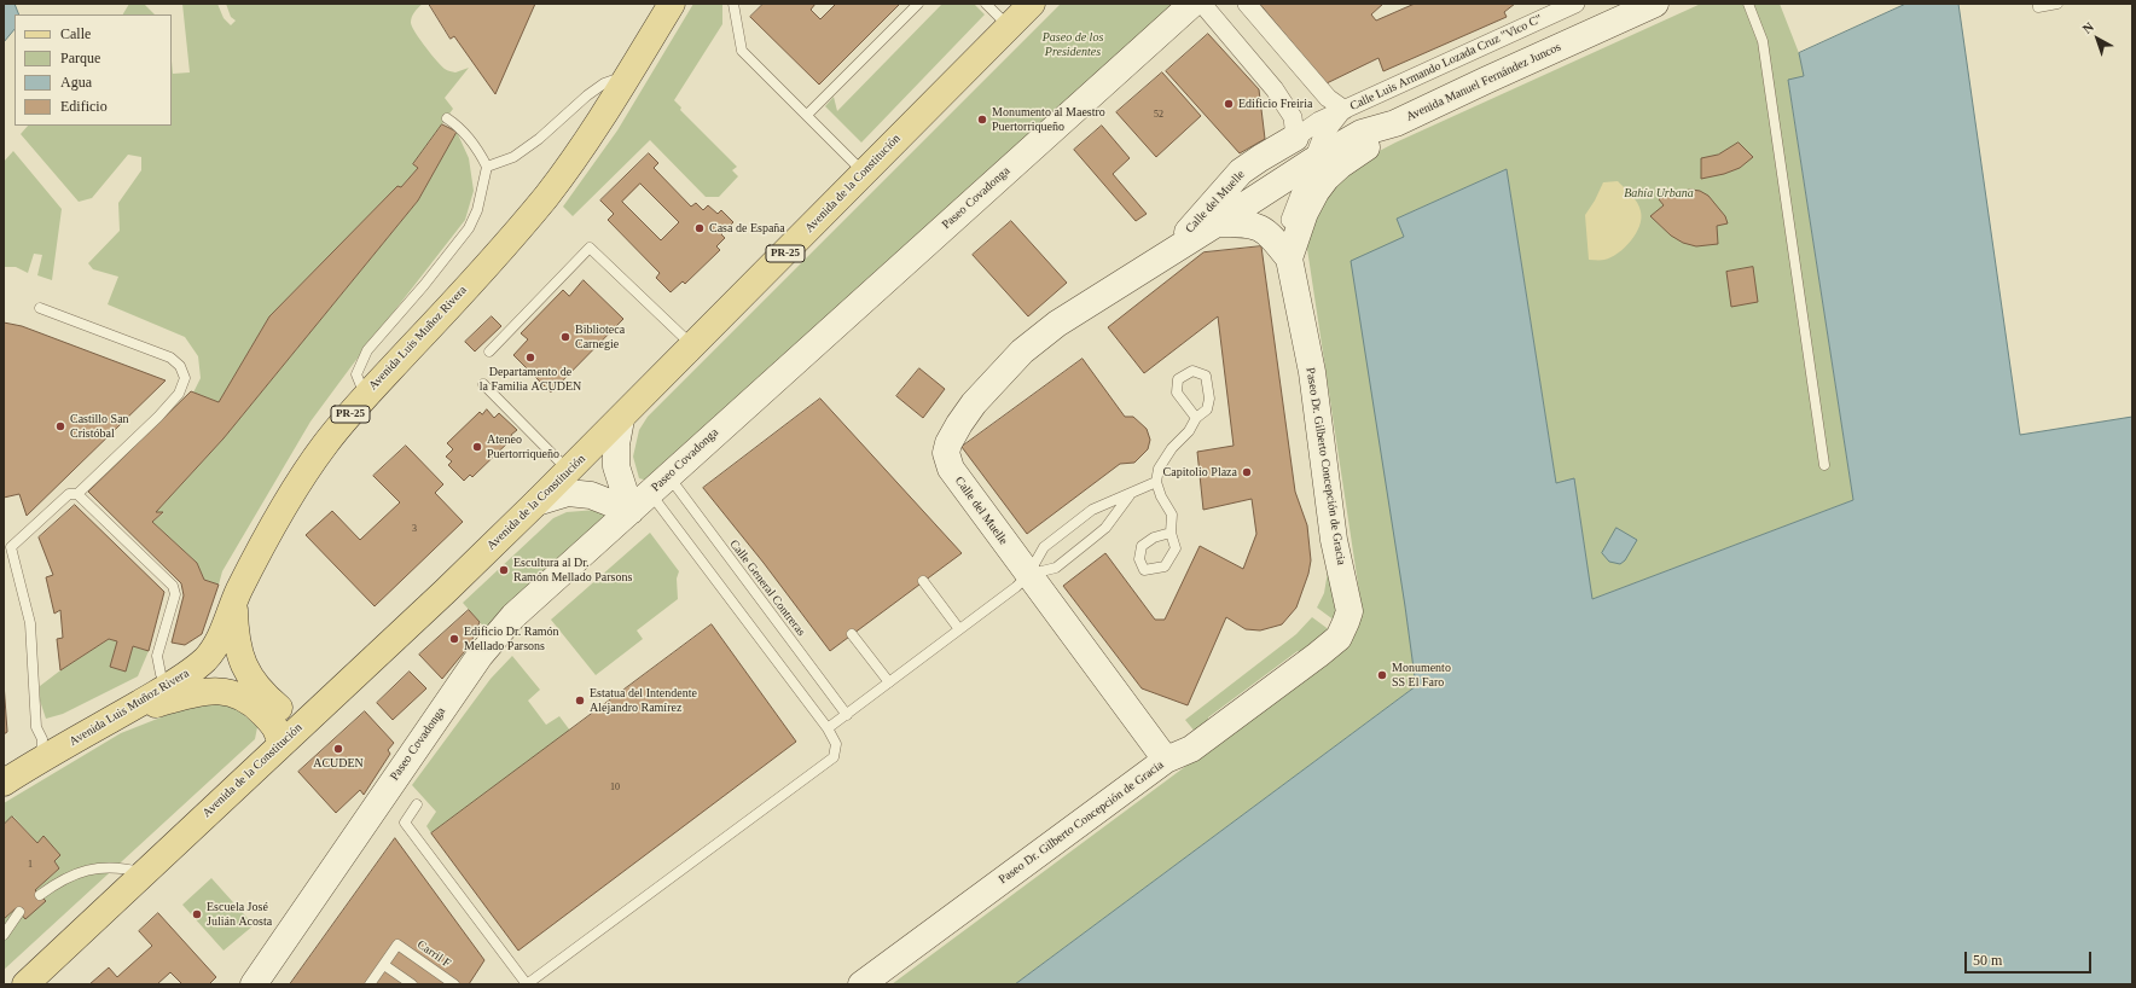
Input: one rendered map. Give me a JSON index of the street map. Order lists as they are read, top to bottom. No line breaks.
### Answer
{"streets":{"main road":["Avenida Manuel Fernández Juncos","Avenida de la Constitución","Paseo Covadonga","Calle del Muelle","PR-25","Avenida Luis Muñoz Rivera","Paseo Dr. Gilberto Concepción de Gracia"],"street":["Calle Luis Armando Lozada Cruz \"Vico C\""],"lane":["Calle General Contreras","Carril F"]},"crossings":[["Calle Luis Armando Lozada Cruz \"Vico C\"","Calle del Muelle"],["Avenida Manuel Fernández Juncos","Calle del Muelle"],["Avenida Manuel Fernández Juncos","Paseo Dr. Gilberto Concepción de Gracia"],["Paseo Covadonga","Calle General Contreras"],["Calle del Muelle","Paseo Dr. Gilberto Concepción de Gracia"]],"parks":["Paseo de los Presidentes","Bahía Urbana"],"places":["Edificio Freiria","Monumento al Maestro Puertorriqueño","Casa de España","Biblioteca Carnegie","Departamento de la Familia ACUDEN","Castillo San Cristóbal","Ateneo Puertorriqueño","Capitolio Plaza","Escultura al Dr. Ramón Mellado Parsons","Edificio Dr. Ramón Mellado Parsons","Monumento SS El Faro","Estatua del Intendente Alejandro Ramírez","ACUDEN","Escuela José Julián Acosta"],"house_numbers":["52","3","10","1"],"legend":["Calle","Parque","Agua","Edificio"],"scale_bar":"50 m","north":"top left"}
